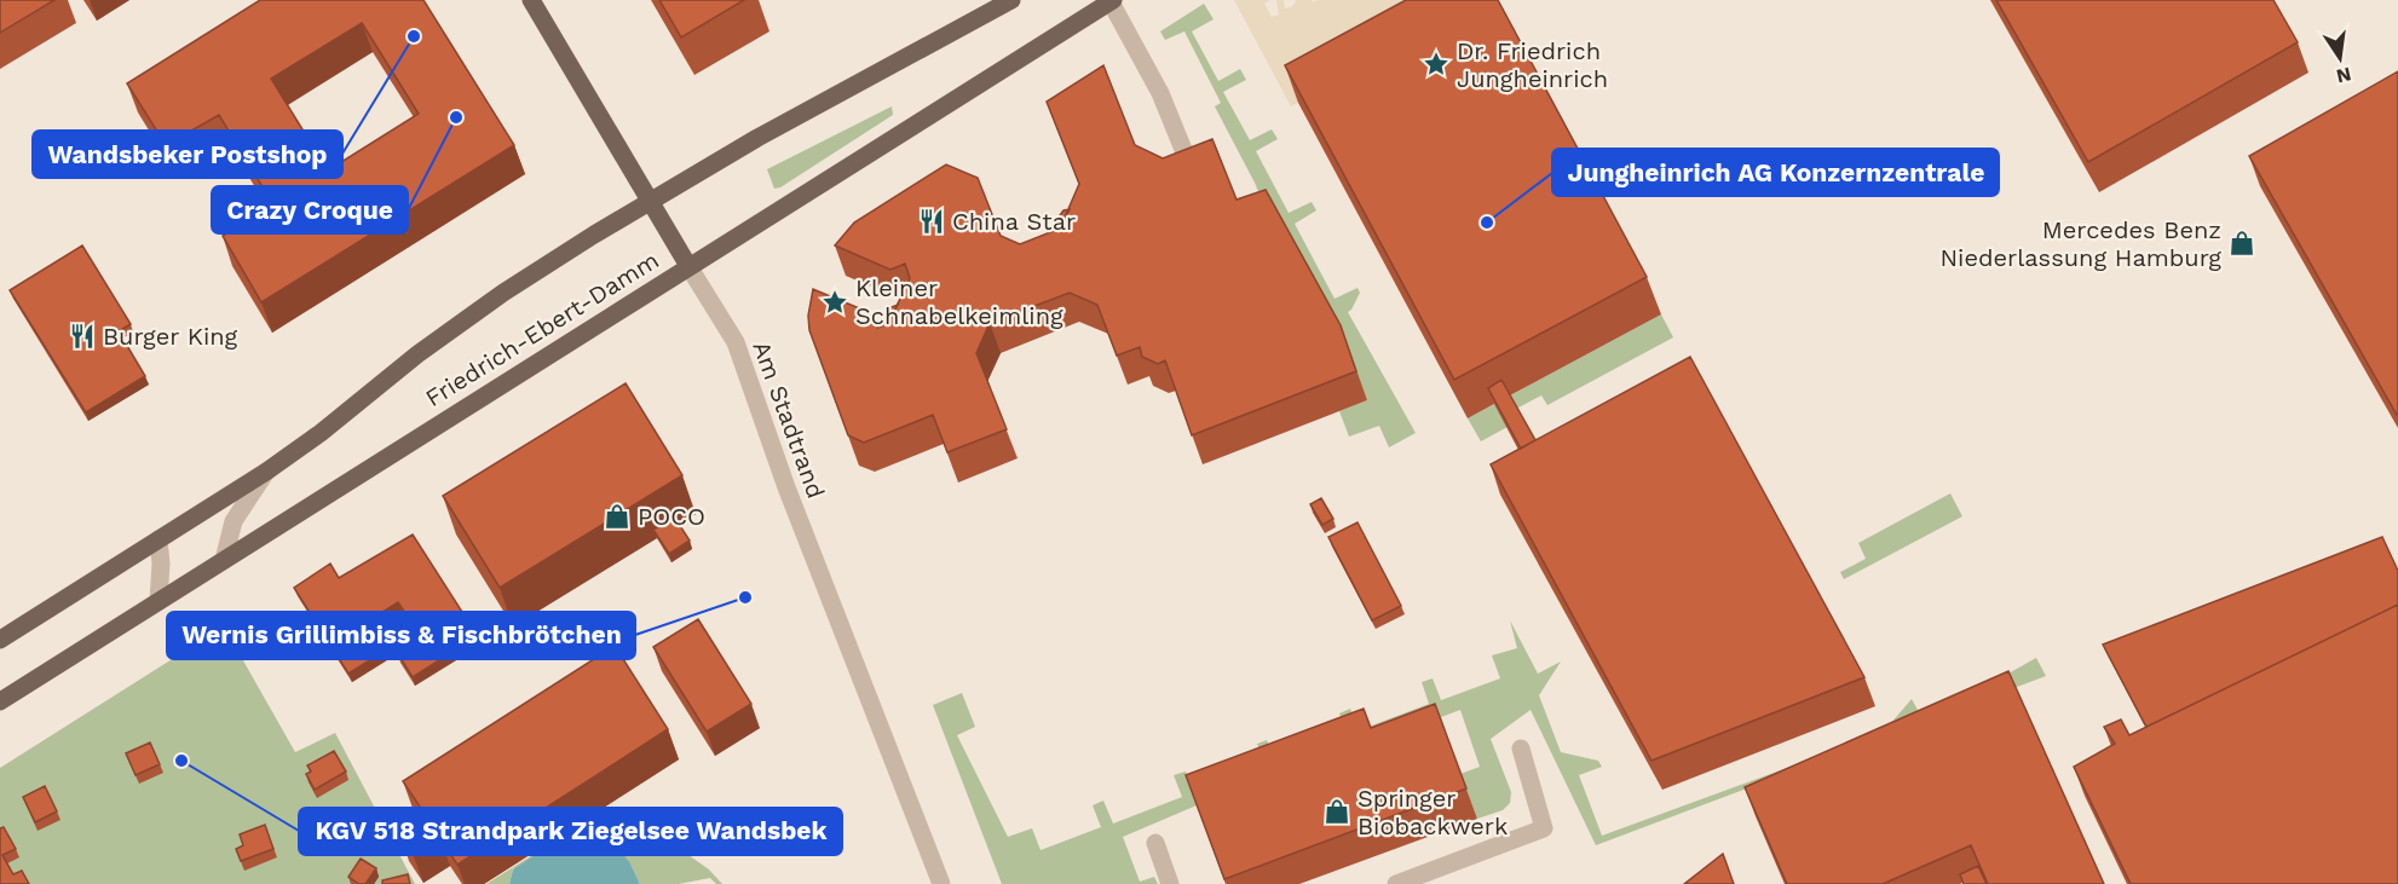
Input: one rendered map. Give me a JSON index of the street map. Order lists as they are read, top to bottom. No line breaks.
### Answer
{"streets":{"main road":["Friedrich-Ebert-Damm","Am Stadtrand"]},"crossings":[["Friedrich-Ebert-Damm","Am Stadtrand"]],"places":{"other":["Wandsbeker Postshop","Crazy Croque","Jungheinrich AG Konzernzentrale","Wernis Grillimbiss & Fischbrötchen","KGV 518 Strandpark Ziegelsee Wandsbek"],"place":["Dr. Friedrich Jungheinrich","Kleiner Schnabelkeimling"],"restaurant":["China Star","Burger King"],"shop":["Mercedes Benz Niederlassung Hamburg","POCO","Springer Biobackwerk"]},"north":"bottom"}
